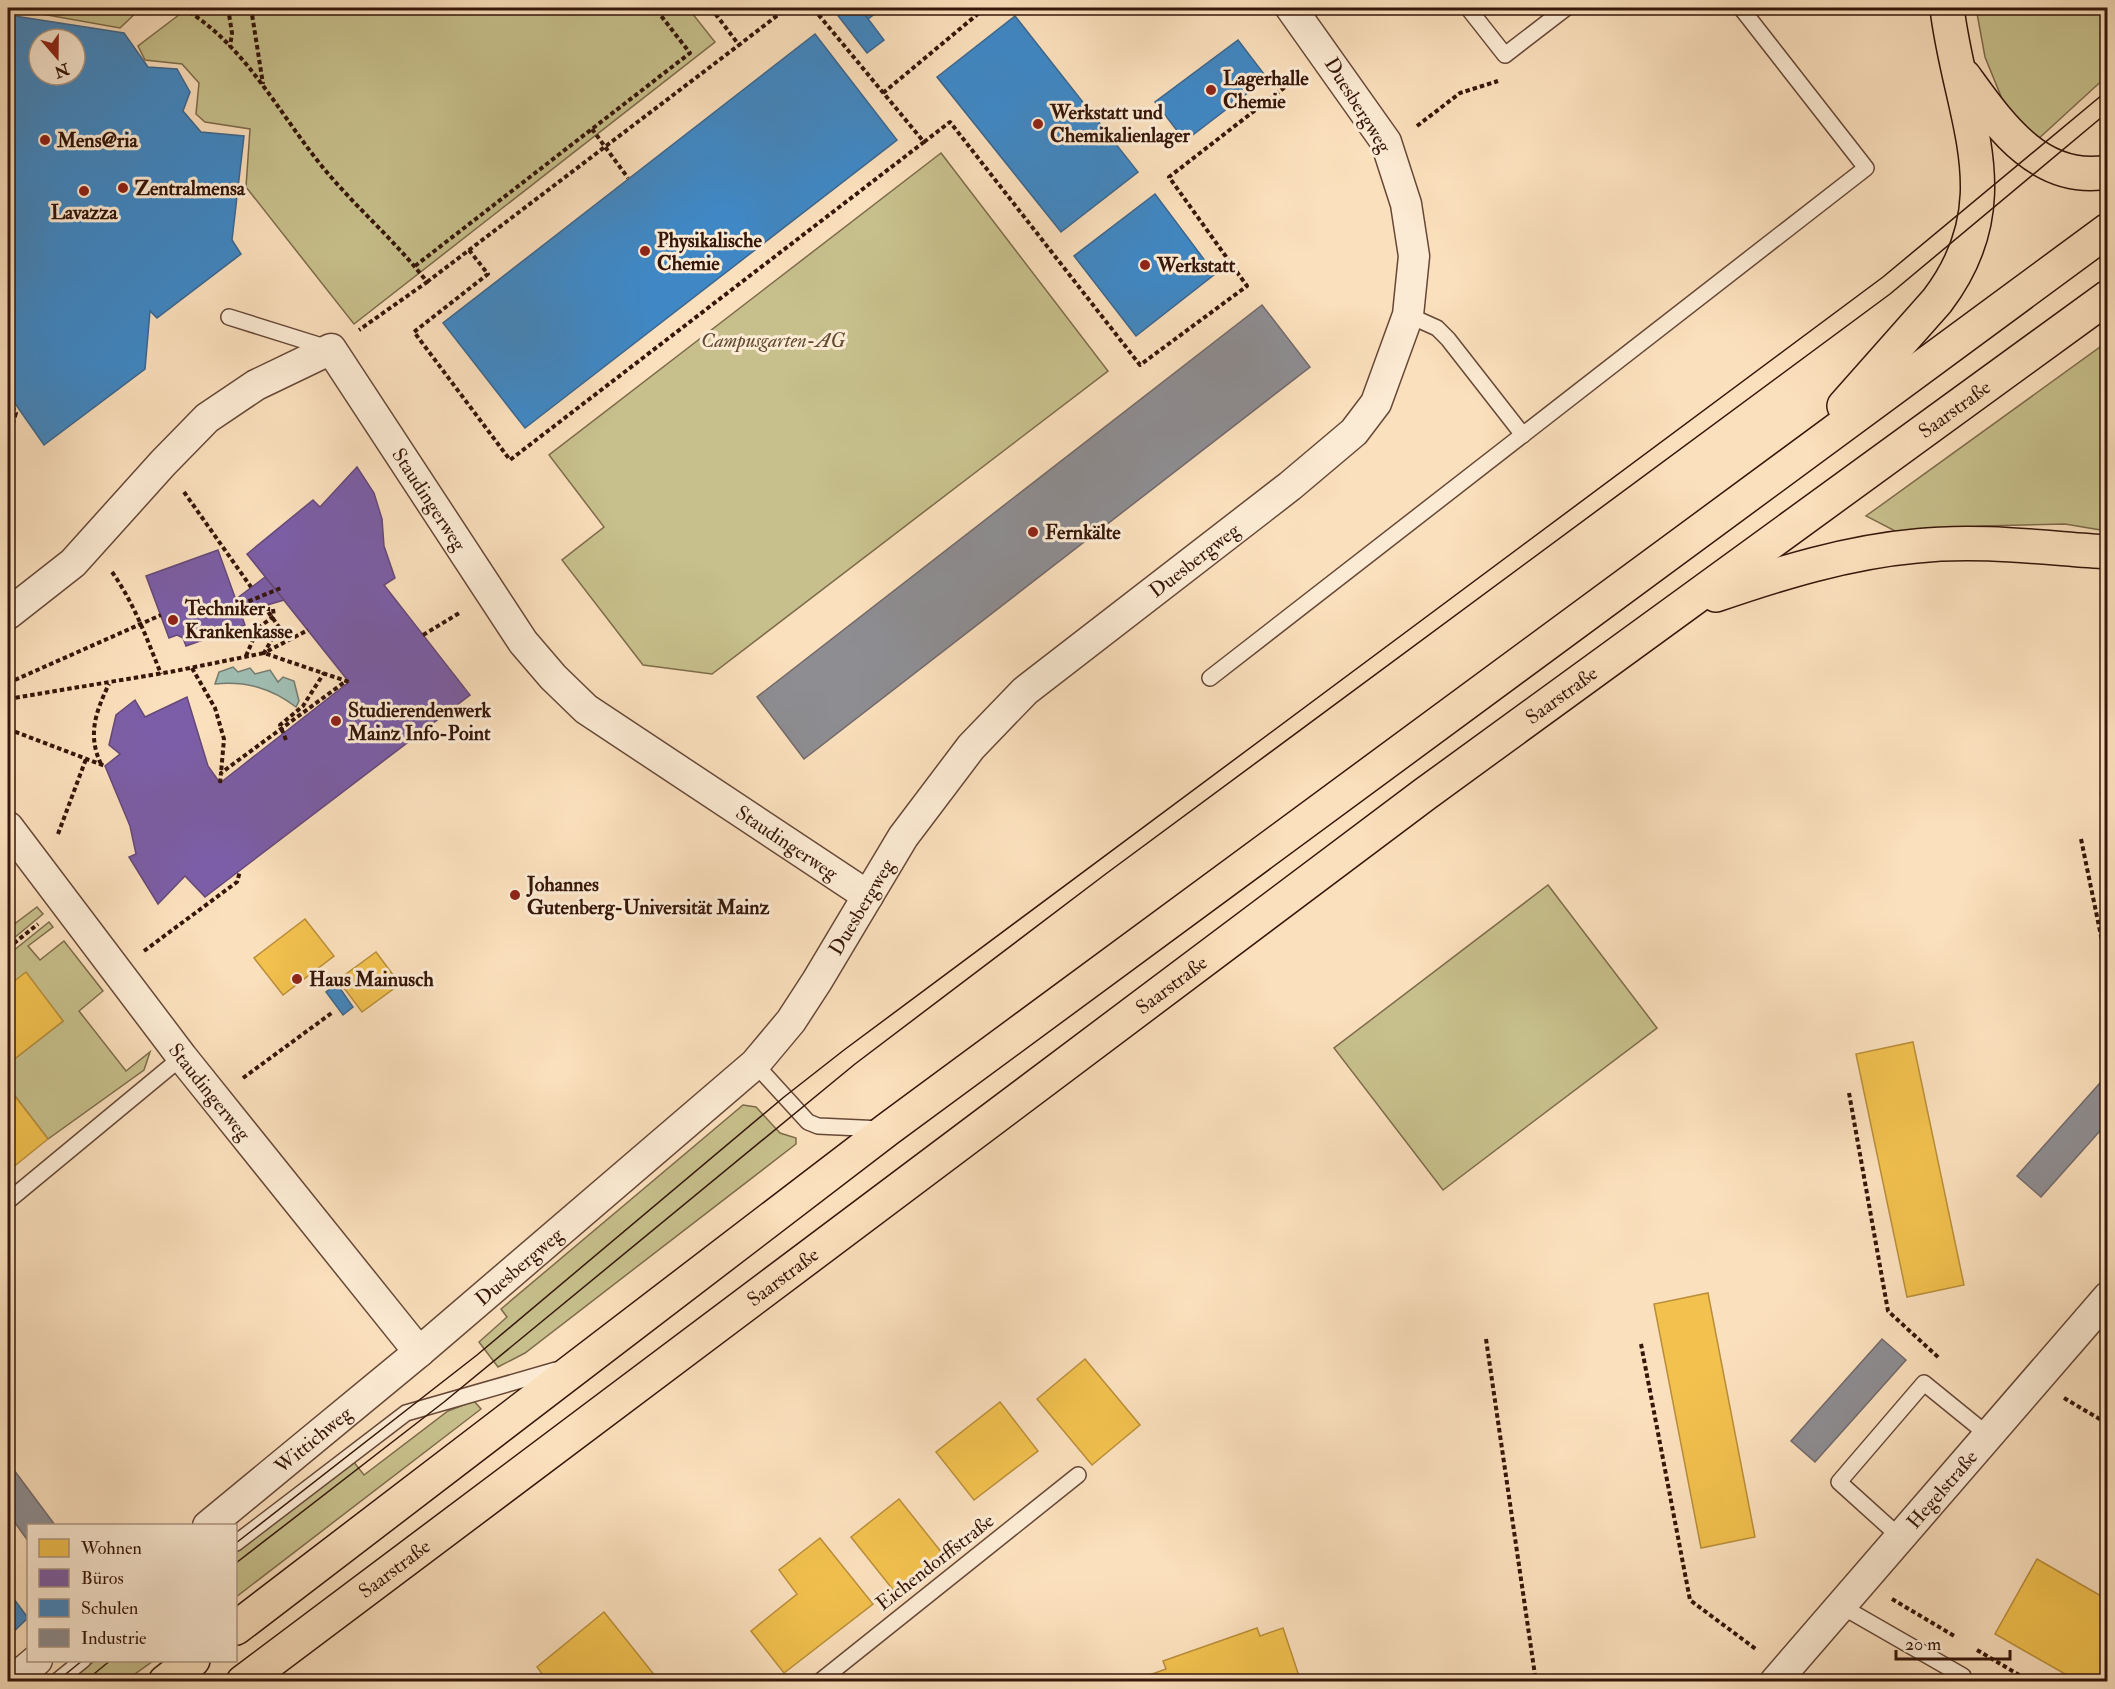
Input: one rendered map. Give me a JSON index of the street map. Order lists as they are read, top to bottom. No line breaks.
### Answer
{"streets":{"highway":["Saarstraße"],"street":["Duesbergweg","Staudingerweg","Wittichweg","Hegelstraße"],"lane":["Eichendorffstraße"]},"crossings":[["Duesbergweg","Staudingerweg"],["Duesbergweg","Wittichweg"],["Staudingerweg","Wittichweg"]],"parks":["Campusgarten-AG"],"places":["Lagerhalle Chemie","Werkstatt und Chemikalienlager","Mens@ria","Zentralmensa","Lavazza","Physikalische Chemie","Werkstatt","Fernkälte","Techniker Krankenkasse","Studierendenwerk Mainz Info-Point","Johannes Gutenberg-Universität Mainz","Haus Mainusch"],"legend":["Wohnen","Büros","Schulen","Industrie"],"scale_bar":"20 m","north":"bottom"}
